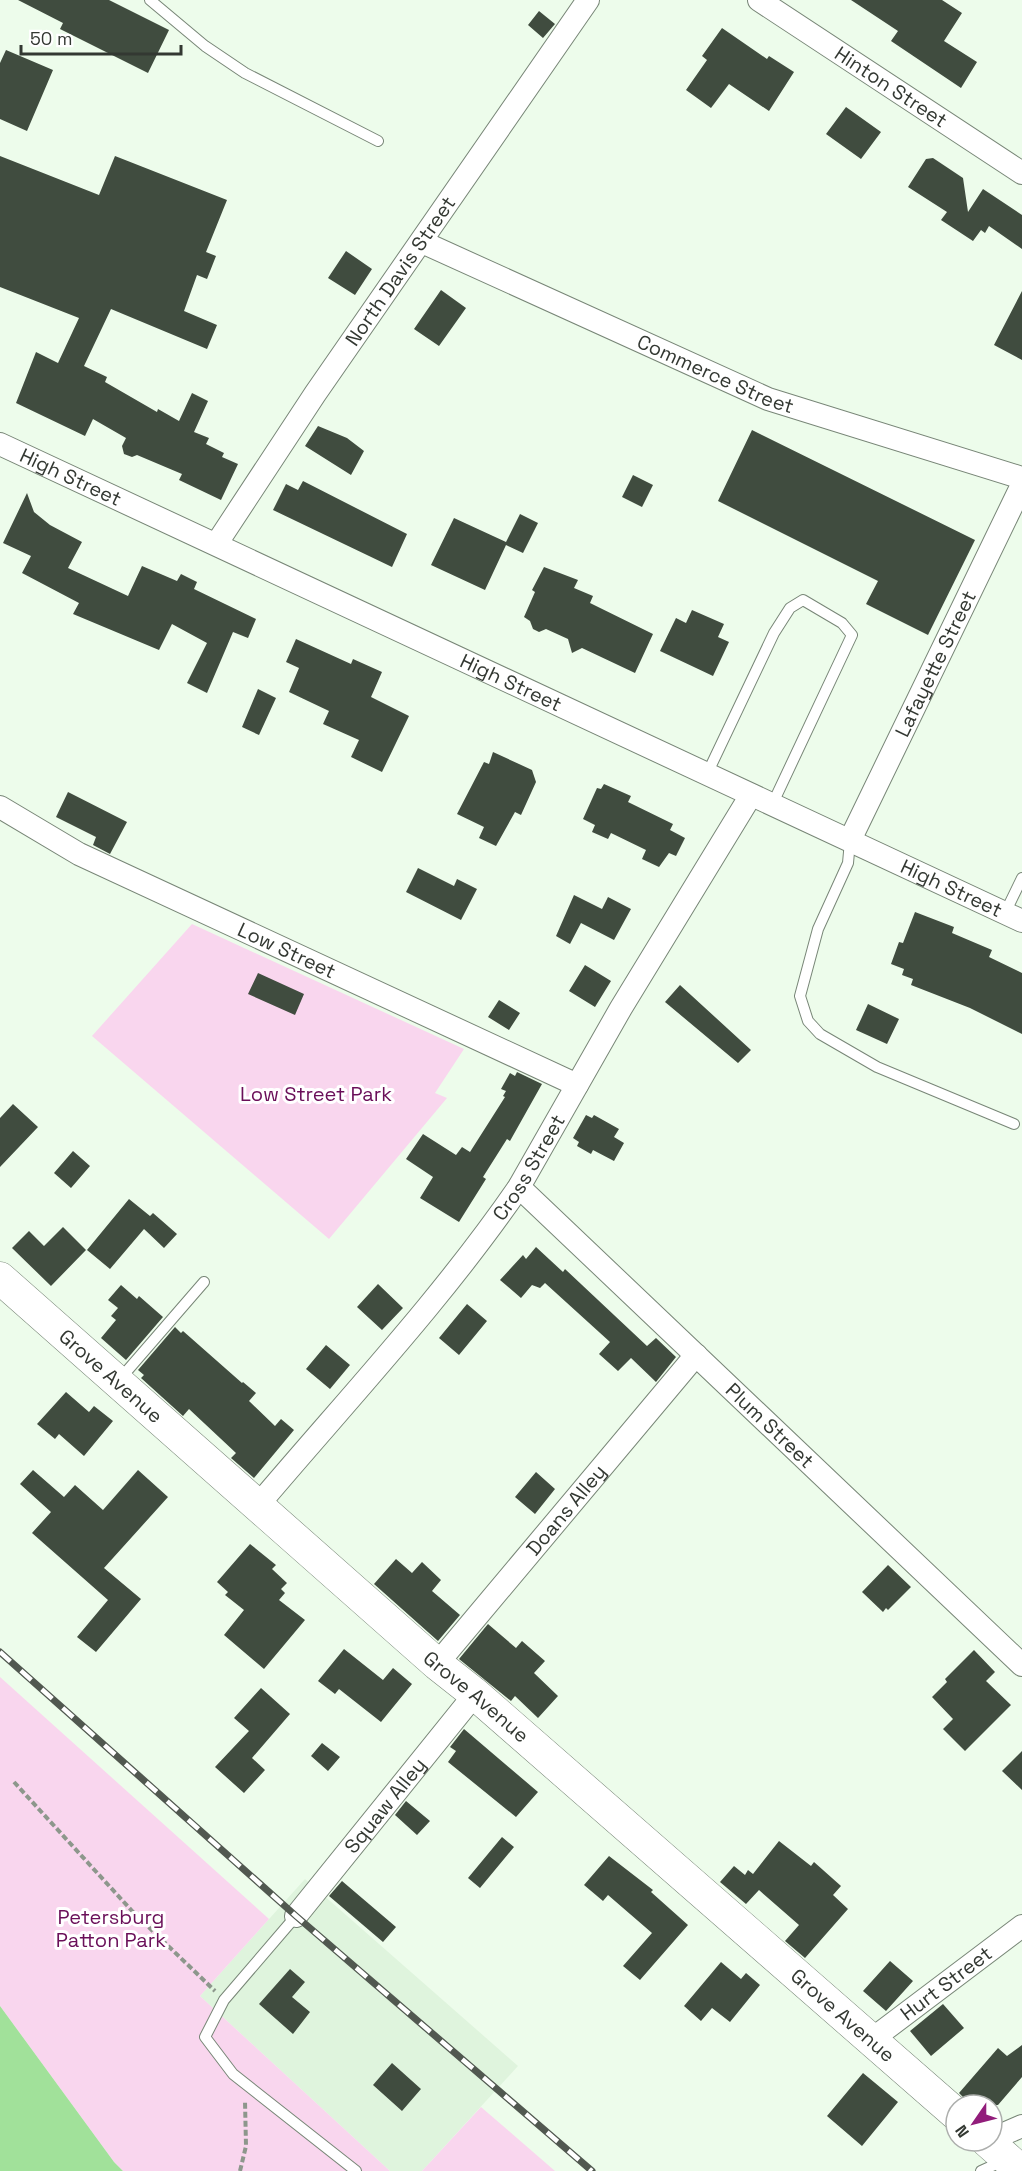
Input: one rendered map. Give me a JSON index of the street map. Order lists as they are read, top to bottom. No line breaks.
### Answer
{"streets":{"main road":["Grove Avenue"],"street":["Hinton Street","North Davis Street","Commerce Street","High Street","Lafayette Street","Low Street","Cross Street","Plum Street","Doans Alley","Squaw Alley","Hurt Street"]},"crossings":[["North Davis Street","Commerce Street"],["North Davis Street","High Street"],["High Street","Lafayette Street"],["High Street","Cross Street"],["Low Street","Cross Street"],["Cross Street","Grove Avenue"],["Cross Street","Plum Street"],["Grove Avenue","Doans Alley"],["Grove Avenue","Squaw Alley"],["Grove Avenue","Hurt Street"],["Plum Street","Doans Alley"]],"parks":["Low Street Park","Petersburg Patton Park"],"scale_bar":"50 m","north":"bottom left"}
